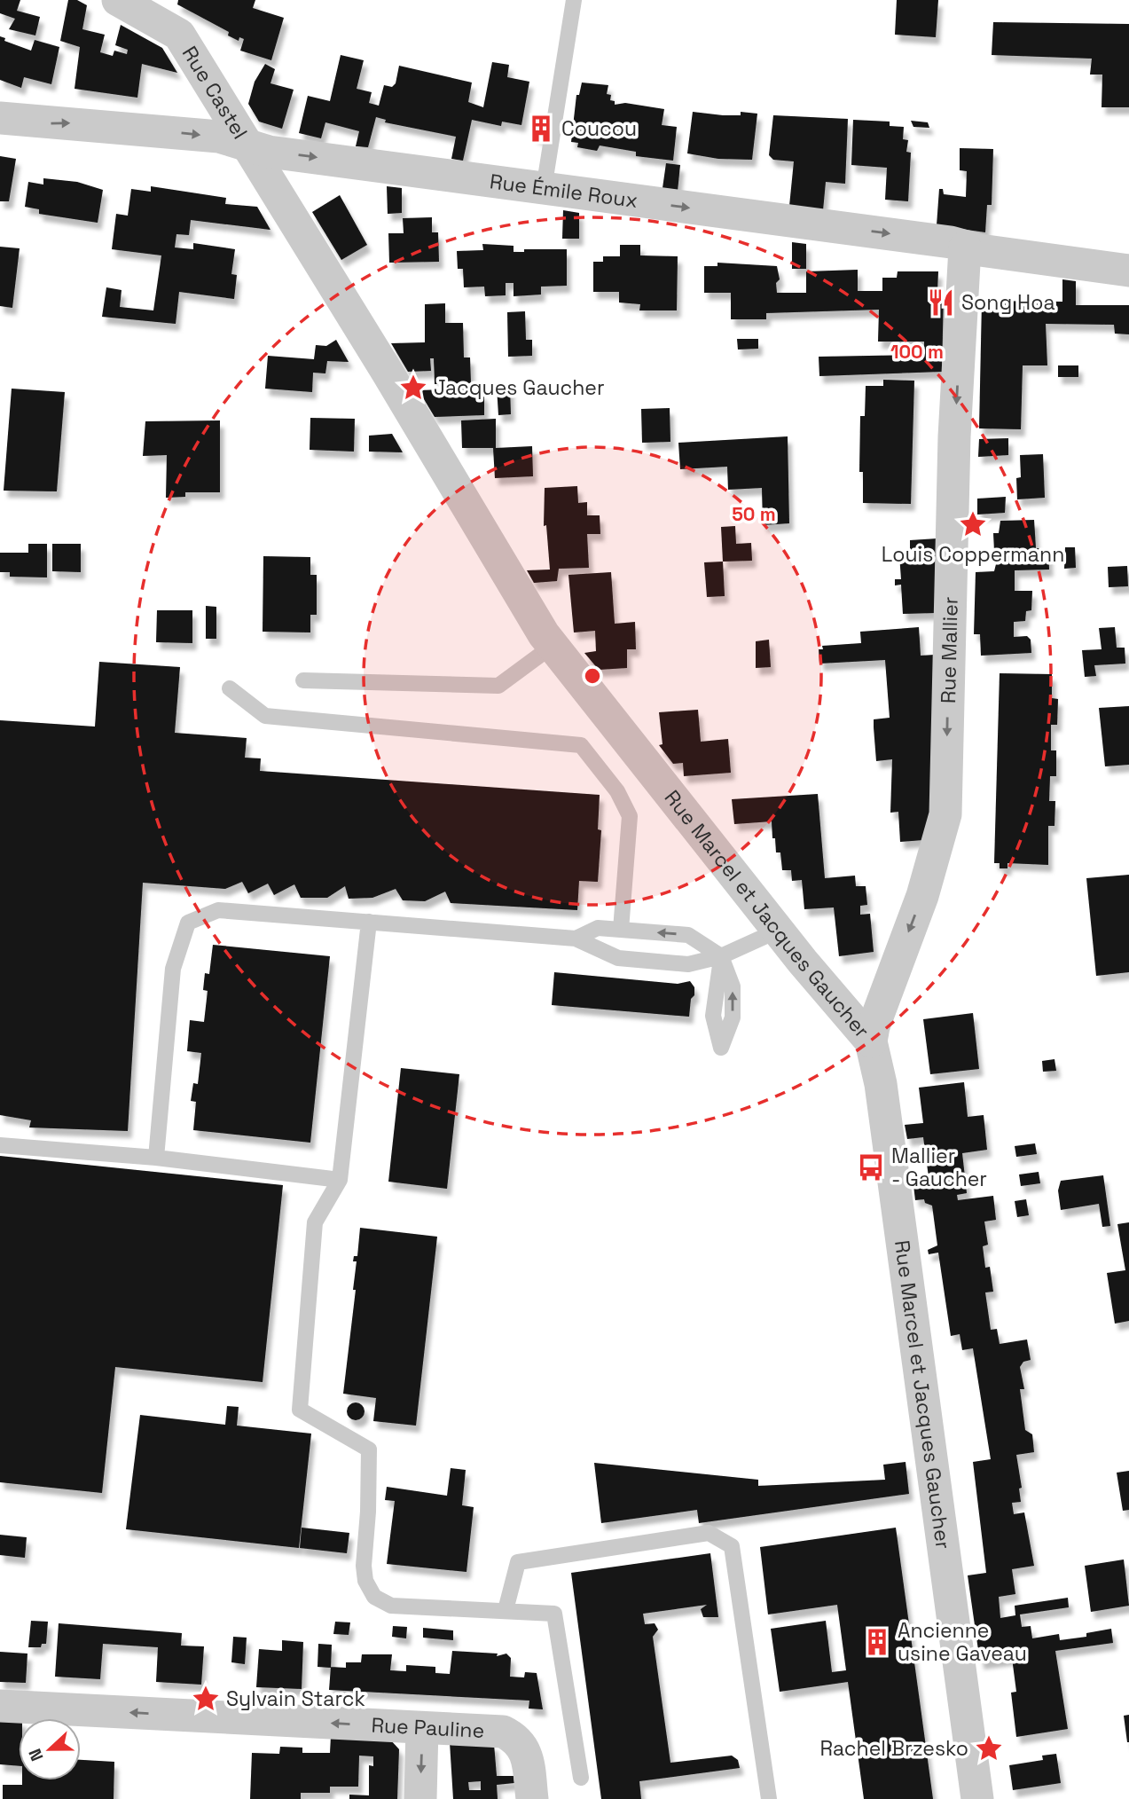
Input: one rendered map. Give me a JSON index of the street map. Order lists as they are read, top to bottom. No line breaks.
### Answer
{"streets":{"street":["Rue Castel","Rue Émile Roux","Rue Mallier","Rue Marcel et Jacques Gaucher","Rue Pauline"]},"crossings":[["Rue Castel","Rue Émile Roux"],["Rue Castel","Rue Marcel et Jacques Gaucher"],["Rue Émile Roux","Rue Mallier"],["Rue Émile Roux","Rue Marcel et Jacques Gaucher"],["Rue Mallier","Rue Marcel et Jacques Gaucher"]],"one_way":["Rue Émile Roux","Rue Mallier","Rue Pauline"],"places":{"building":["Coucou","Ancienne usine Gaveau"],"restaurant":["Song Hoa"],"place":["Jacques Gaucher","Louis Coppermann","Sylvain Starck","Rachel Brzesko"],"bus stop":["Mallier - Gaucher"]},"north":"left","rings":["100 m","50 m"]}
